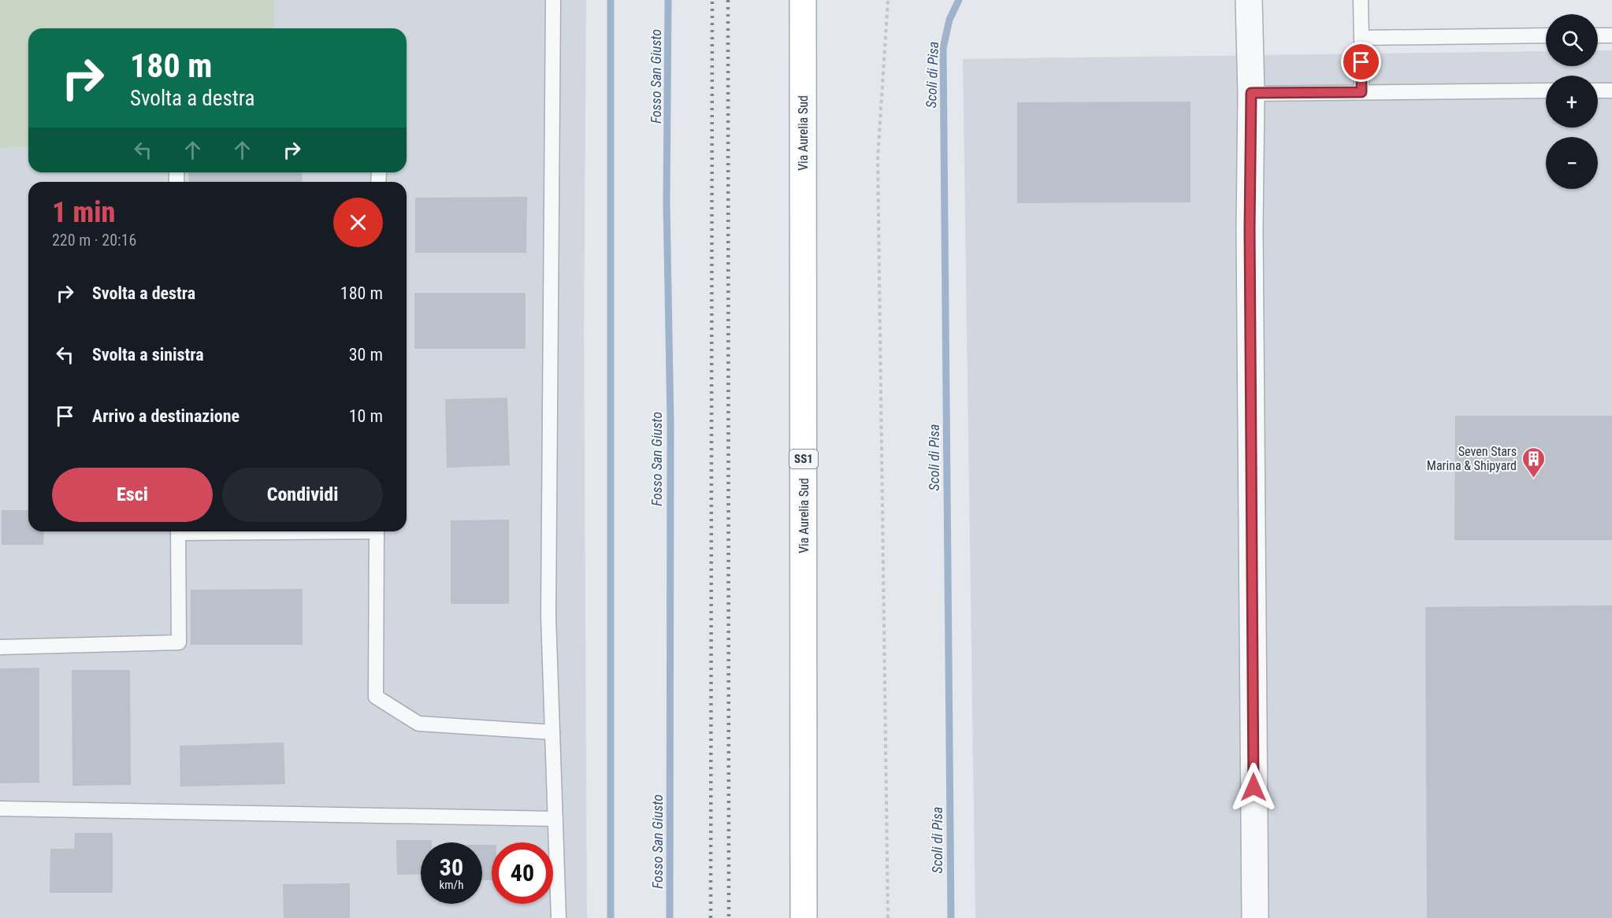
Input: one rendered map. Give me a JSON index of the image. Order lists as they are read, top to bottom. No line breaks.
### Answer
{"streets":{"main road":["Via Aurelia Sud","SS1"]},"water":["Scoli di Pisa","Fosso San Giusto"],"places":{"building":["Seven Stars Marina & Shipyard"]},"page":{"map_buttons":["+","−"],"turn":["180 m","Svolta a destra"],"heading":["1 min","220 m · 20:16"],"list":[{"name":"Svolta a destra","value":"180 m"},{"name":"Svolta a sinistra","value":"30 m"},{"name":"Arrivo a destinazione","value":"10 m"}],"buttons":["Esci","Condividi"],"speed":"30 km/h","limit":"40"}}
